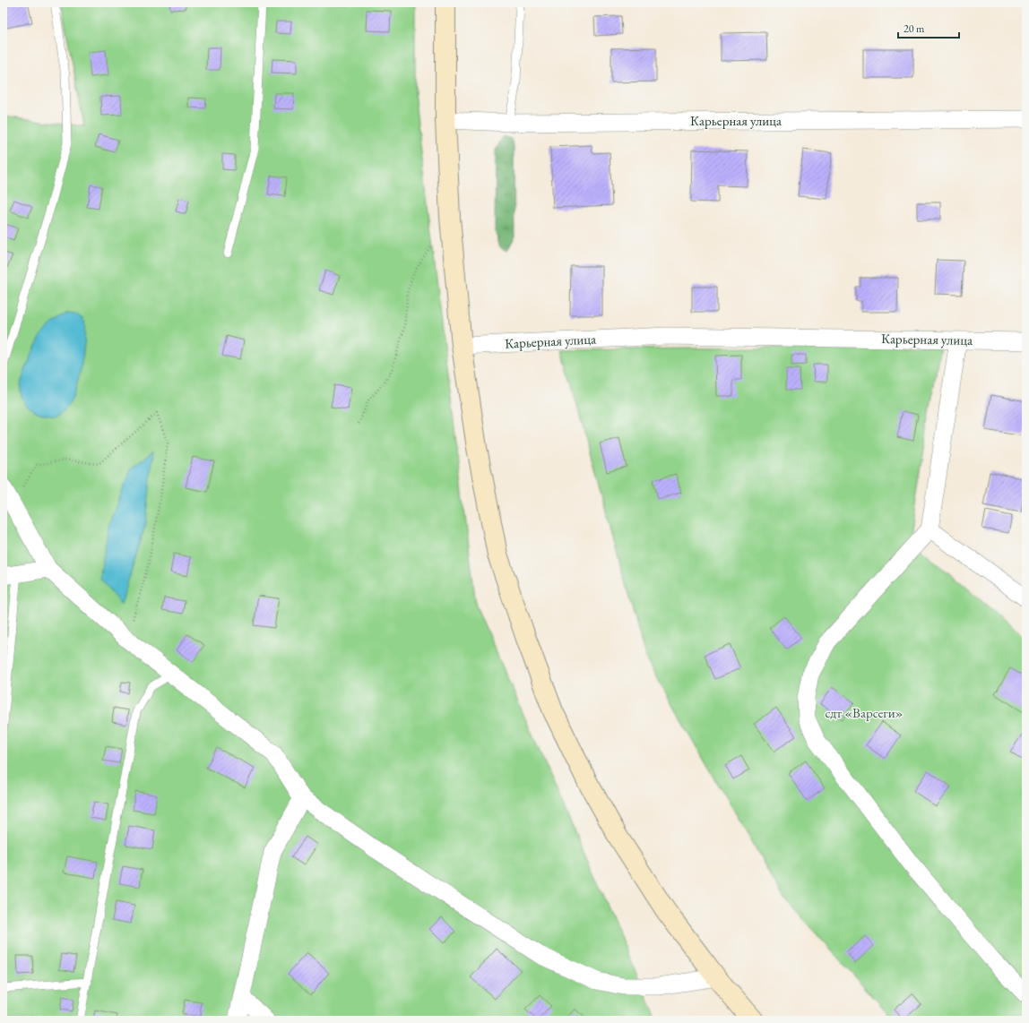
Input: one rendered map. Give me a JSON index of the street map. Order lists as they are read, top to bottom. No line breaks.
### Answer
{"streets":{"street":["Карьерная улица"]},"parks":["сдт «Варсеги»"],"scale_bar":"20 m"}
